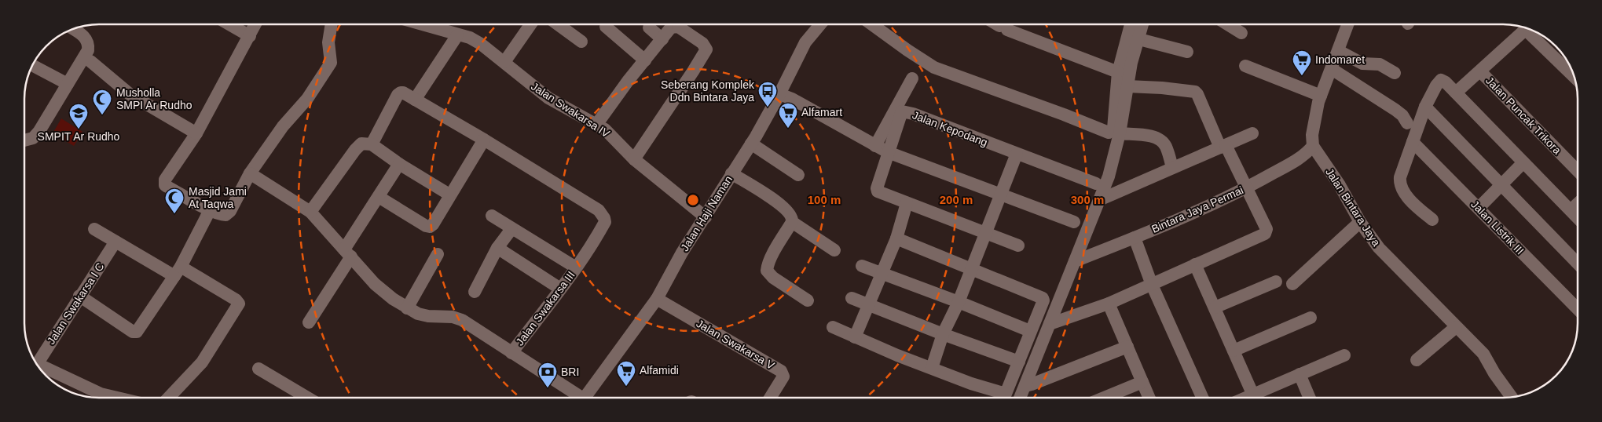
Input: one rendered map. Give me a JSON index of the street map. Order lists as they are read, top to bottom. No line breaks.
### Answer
{"streets":{"street":["Jalan Swakarsa IV","Jalan Puncak Trikora","Jalan Kepodang","Jalan Bintara Jaya","Bintara Jaya Permai","Jalan Haji Naman","Jalan Listrik III","Jalan Swakarsa I C","Jalan Swakarsa III","Jalan Swakarsa V"]},"crossings":[["Jalan Swakarsa IV","Jalan Haji Naman"],["Jalan Bintara Jaya","Bintara Jaya Permai"],["Jalan Haji Naman","Jalan Swakarsa V"]],"places":{"supermarket":["Indomaret","Alfamart","Alfamidi"],"bus stop":["Seberang Komplek Ddn Bintara Jaya"],"mosque":["Musholla SMPI Ar Rudho","Masjid Jami At Taqwa"],"school or university":["SMPIT Ar Rudho"],"bank":["BRI"]},"rings":["100 m","200 m","300 m"]}
